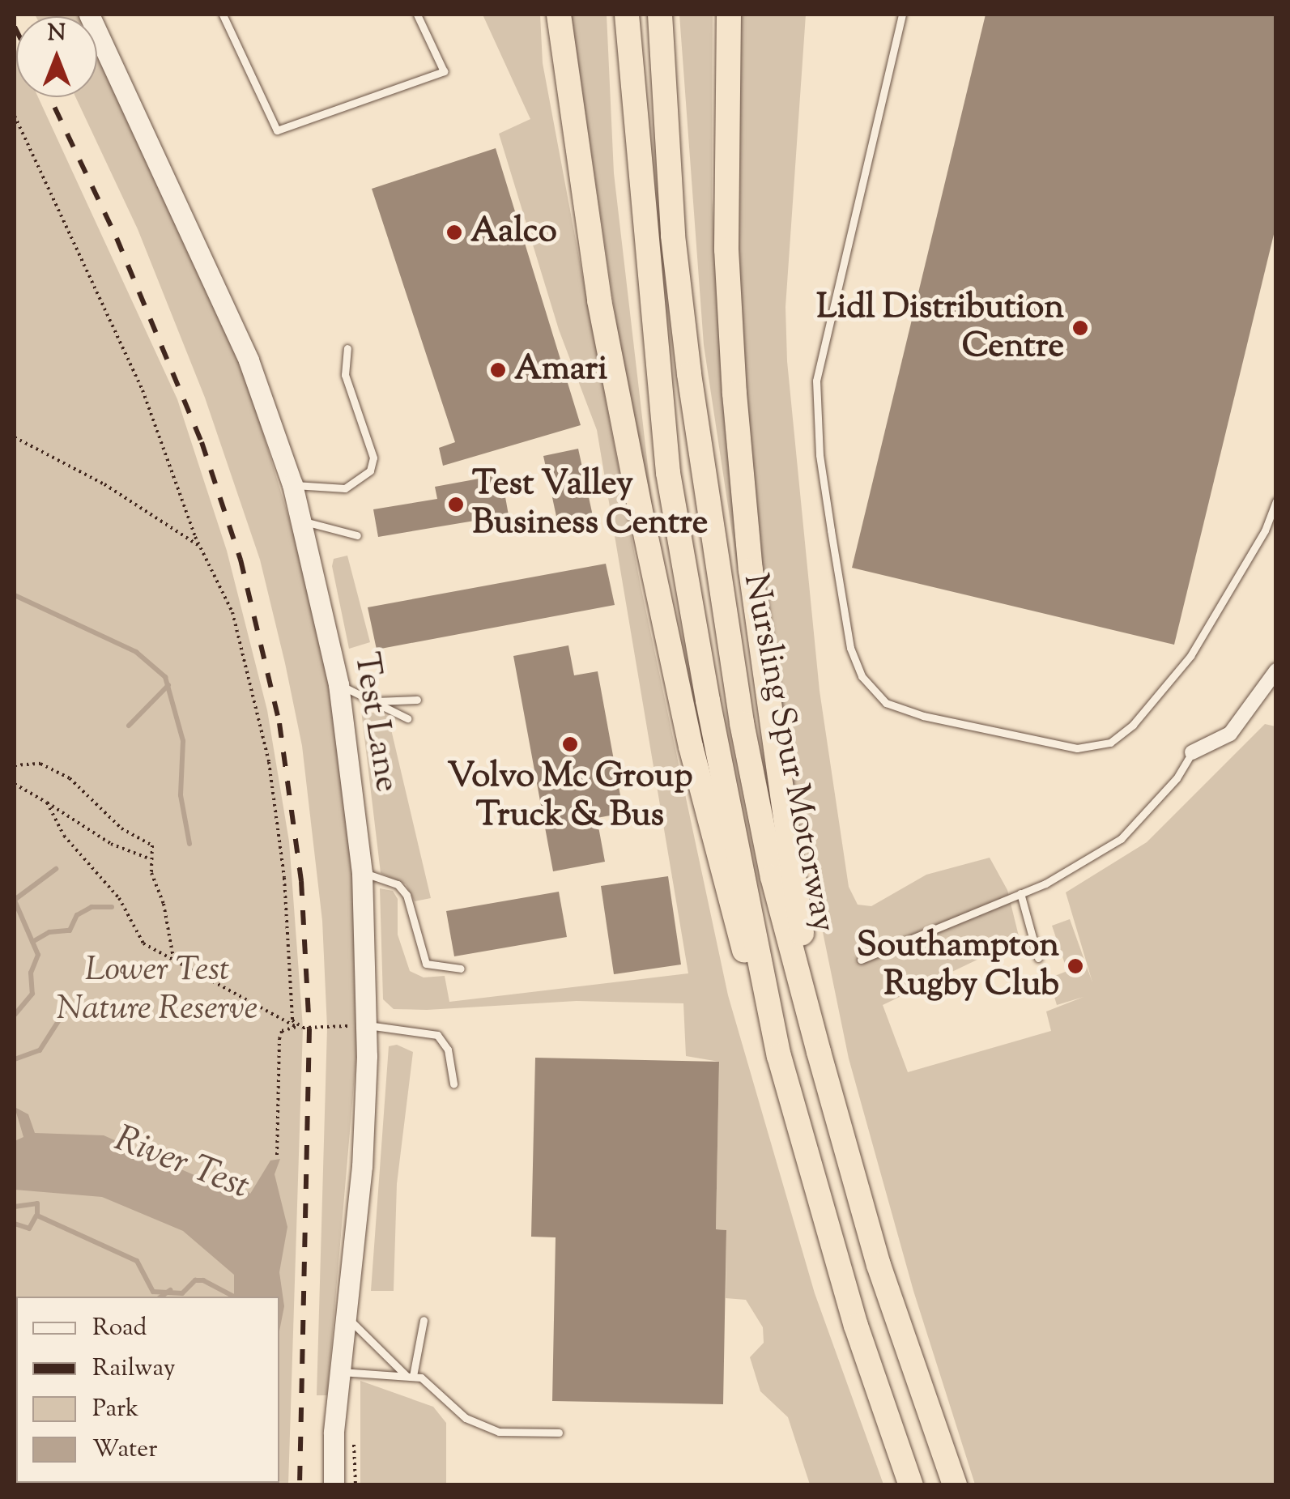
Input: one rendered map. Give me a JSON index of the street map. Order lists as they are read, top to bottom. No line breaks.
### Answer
{"streets":{"highway":["Nursling Spur Motorway"],"street":["Test Lane"]},"water":["River Test"],"parks":["Lower Test Nature Reserve"],"places":["Aalco","Lidl Distribution Centre","Amari","Test Valley Business Centre","Volvo Mc Group Truck & Bus","Southampton Rugby Club"],"legend":["Road","Railway","Park","Water"],"north":"top"}
